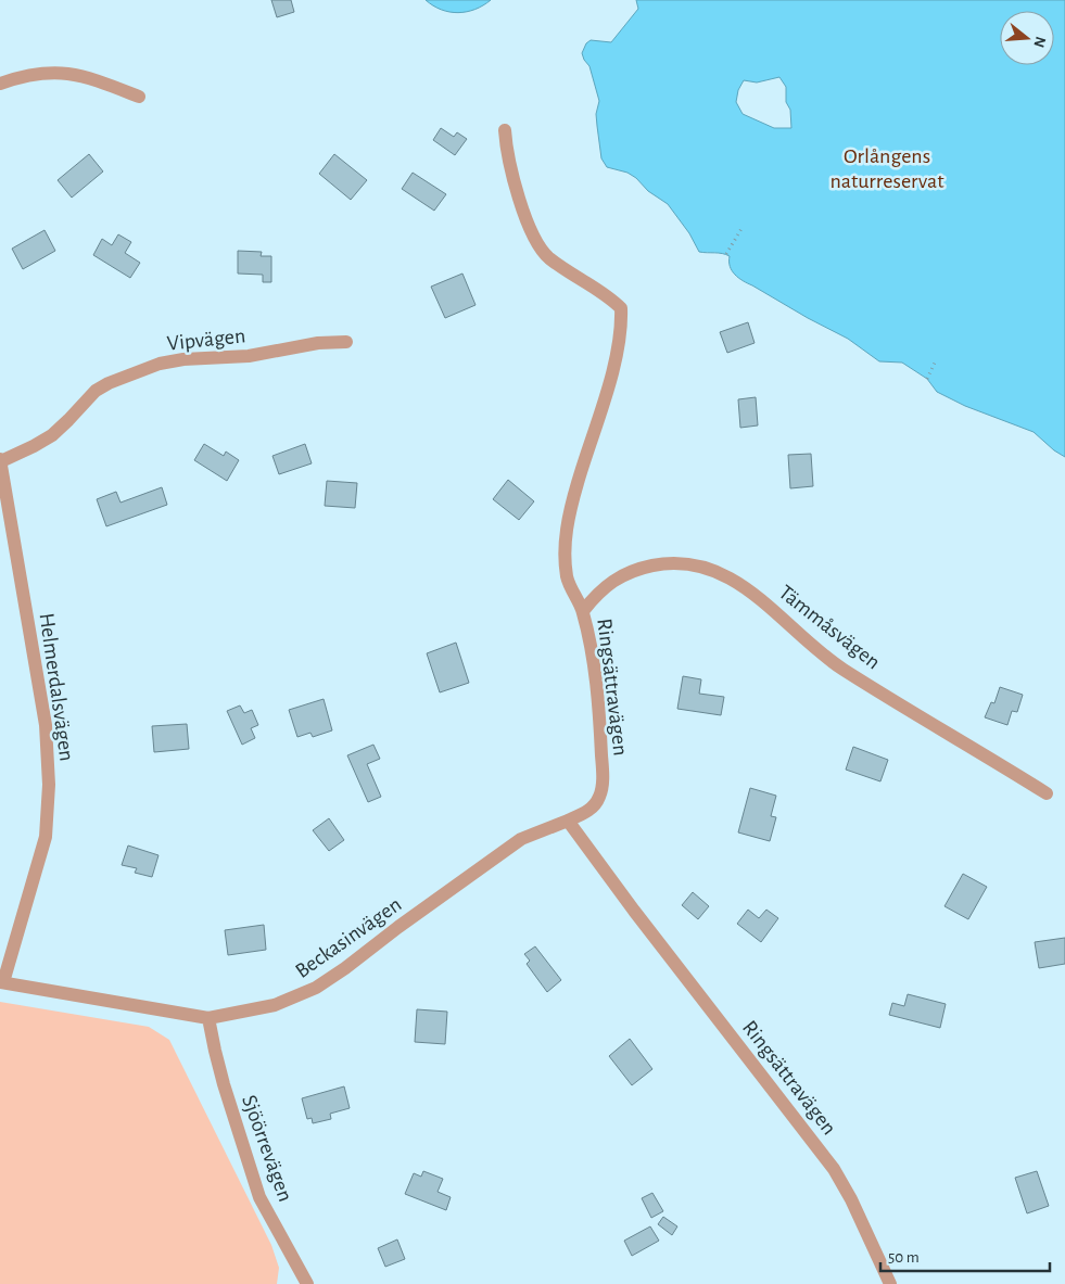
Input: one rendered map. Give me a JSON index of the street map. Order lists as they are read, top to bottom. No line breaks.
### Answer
{"streets":{"street":["Vipvägen","Tämmåsvägen","Helmerdalsvägen","Ringsättravägen","Beckasinvägen","Sjöörrevägen"]},"crossings":[["Vipvägen","Helmerdalsvägen"],["Tämmåsvägen","Ringsättravägen"],["Helmerdalsvägen","Beckasinvägen"],["Ringsättravägen","Beckasinvägen"],["Beckasinvägen","Sjöörrevägen"]],"parks":["Orlångens naturreservat"],"scale_bar":"50 m","north":"right"}
